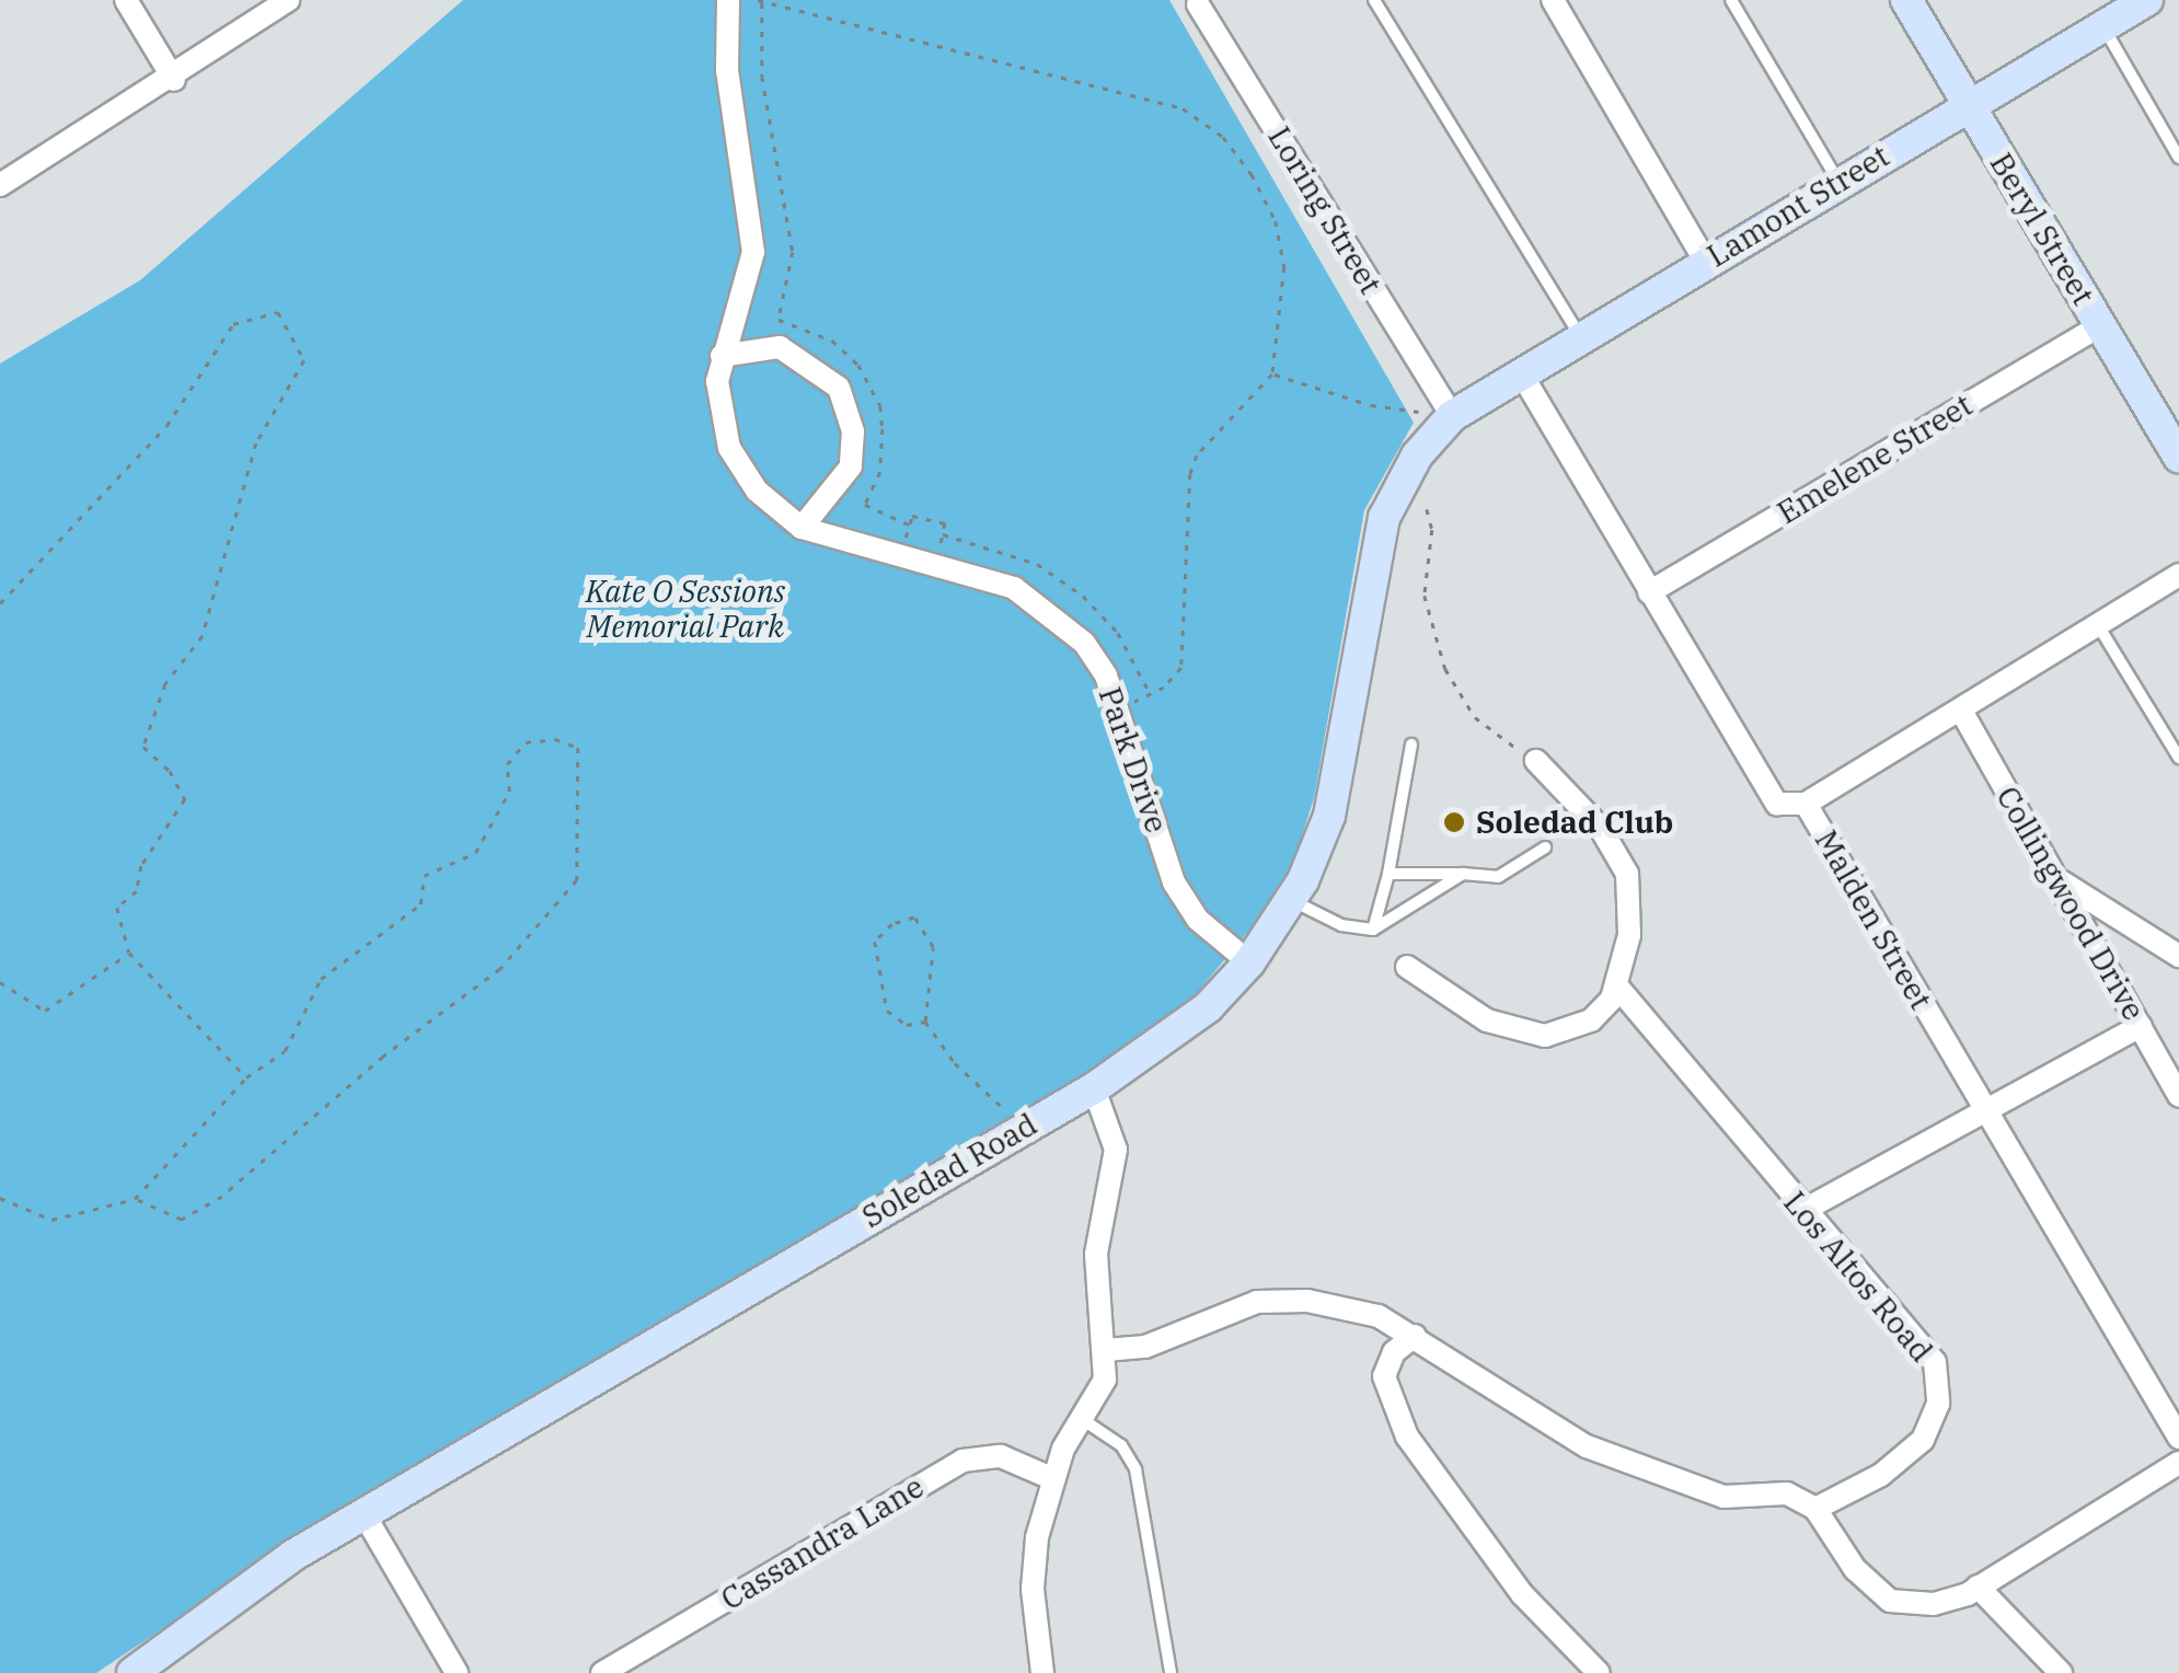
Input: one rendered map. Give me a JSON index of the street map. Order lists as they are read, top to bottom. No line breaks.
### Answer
{"streets":{"street":["Lamont Street","Loring Street","Beryl Street","Emelene Street","Park Drive","Collingwood Drive","Malden Street","Soledad Road","Los Altos Road","Cassandra Lane"]},"crossings":[["Lamont Street","Loring Street"],["Lamont Street","Beryl Street"],["Lamont Street","Malden Street"],["Lamont Street","Soledad Road"],["Loring Street","Soledad Road"],["Beryl Street","Emelene Street"],["Emelene Street","Malden Street"],["Park Drive","Soledad Road"]],"parks":["Kate O Sessions Memorial Park"],"places":["Soledad Club"]}
